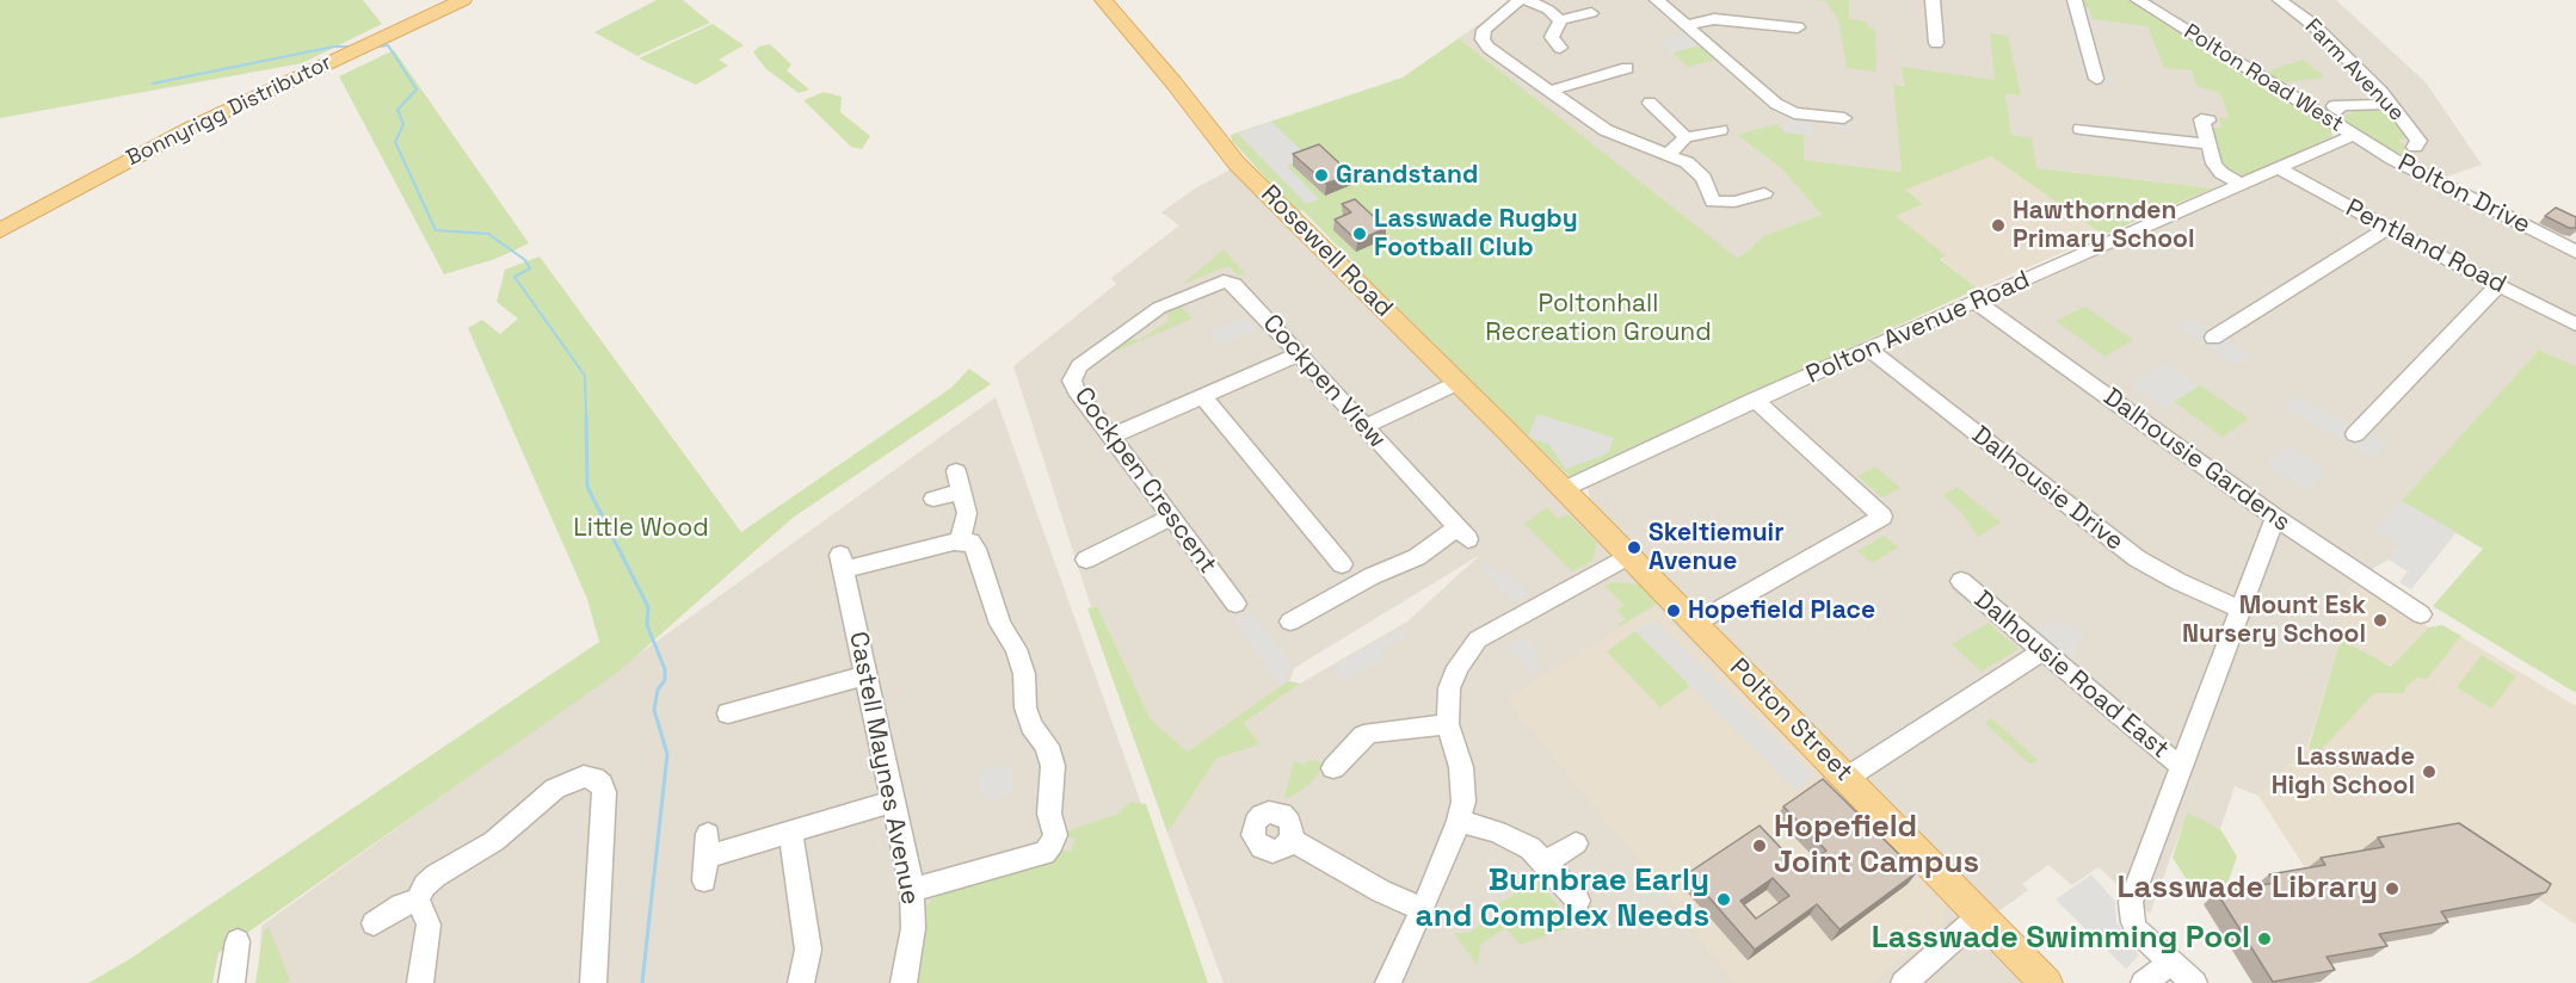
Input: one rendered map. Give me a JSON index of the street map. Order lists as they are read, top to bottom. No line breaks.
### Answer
{"streets":{"main road":["Bonnyrigg Distributor","Rosewell Road","Polton Street"],"street":["Farm Avenue","Polton Road West","Polton Drive","Pentland Road","Polton Avenue Road","Cockpen View","Dalhousie Gardens","Cockpen Crescent","Dalhousie Drive","Dalhousie Road East","Castell Maynes Avenue"]},"crossings":[["Polton Road West","Polton Drive"],["Polton Road West","Polton Avenue Road"],["Polton Drive","Polton Avenue Road"],["Pentland Road","Polton Avenue Road"],["Rosewell Road","Polton Avenue Road"],["Rosewell Road","Polton Street"],["Polton Avenue Road","Dalhousie Gardens"],["Polton Avenue Road","Dalhousie Drive"],["Polton Avenue Road","Polton Street"],["Cockpen View","Cockpen Crescent"]],"parks":["Poltonhall Recreation Ground","Little Wood"],"places":["Grandstand","Hawthornden Primary School","Lasswade Rugby Football Club","Skeltiemuir Avenue","Hopefield Place","Mount Esk Nursery School","Lasswade High School","Hopefield Joint Campus","Lasswade Library","Burnbrae Early and Complex Needs","Lasswade Swimming Pool"]}
